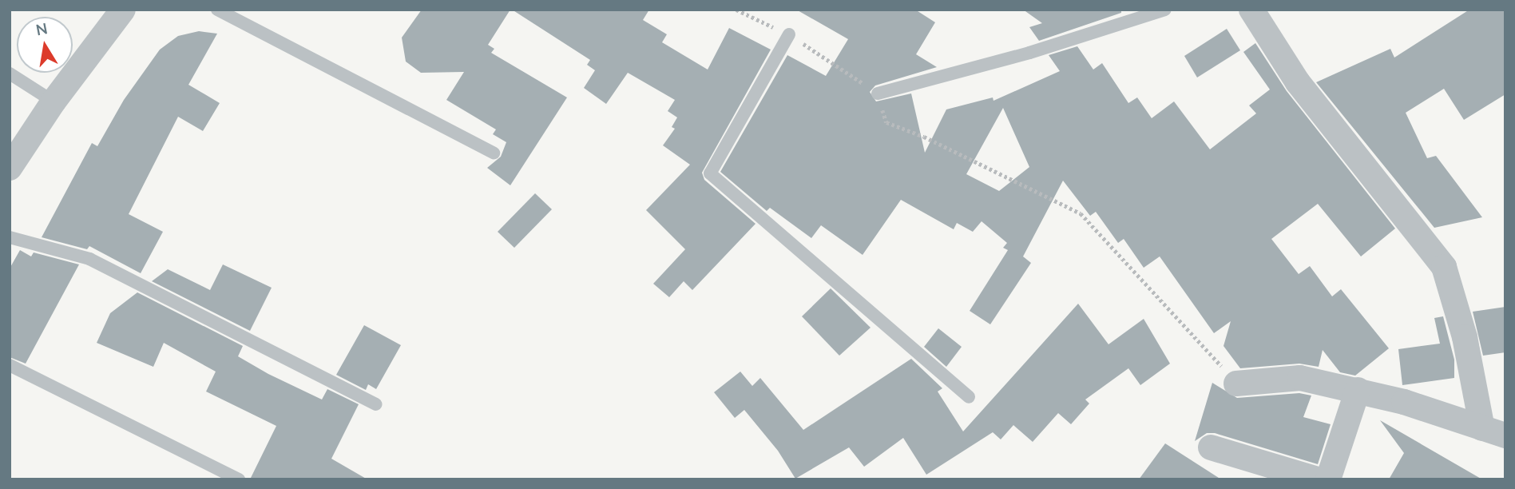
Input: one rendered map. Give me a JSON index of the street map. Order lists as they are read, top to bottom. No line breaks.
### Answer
{"north":"top"}
